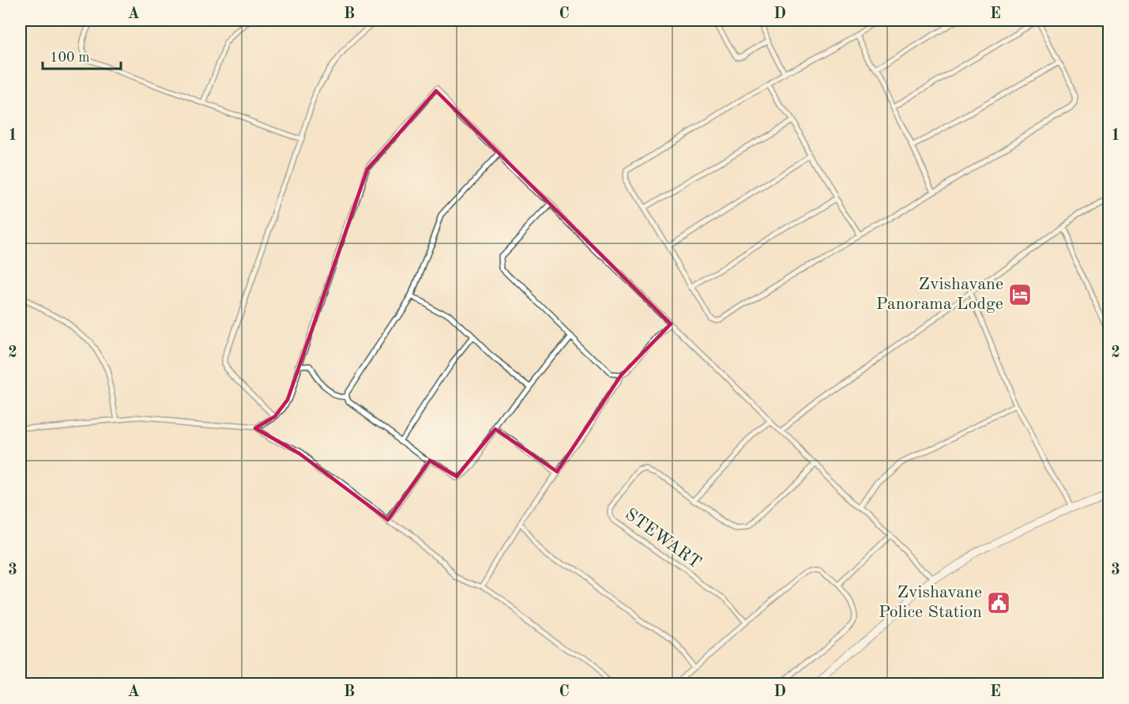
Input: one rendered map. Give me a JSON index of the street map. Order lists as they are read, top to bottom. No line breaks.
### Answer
{"streets":{"street":["STEWART"]},"places":{"hotel":["Zvishavane Panorama Lodge"],"public building":["Zvishavane Police Station"]},"scale_bar":"100 m","grid":{"columns":["A","B","C","D","E"],"rows":["1","2","3"]}}
